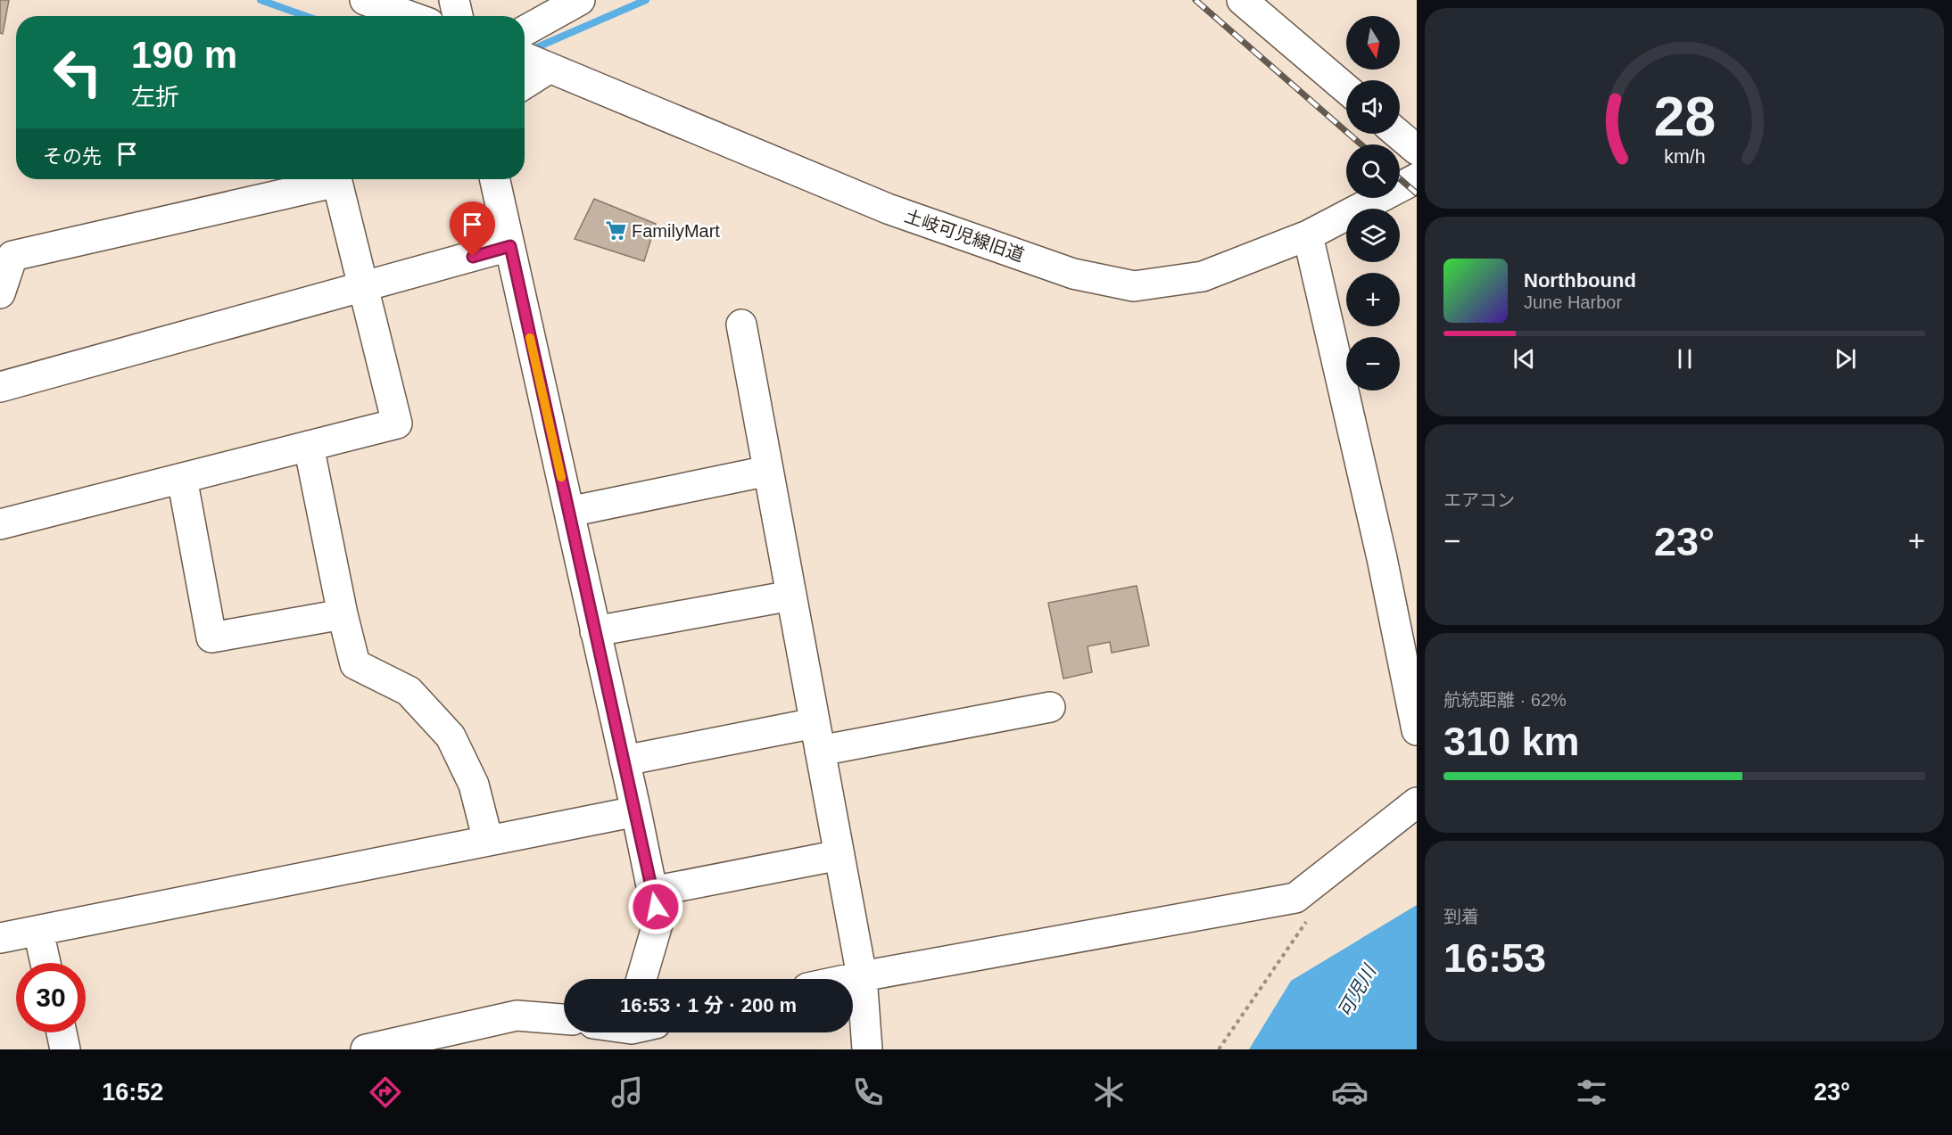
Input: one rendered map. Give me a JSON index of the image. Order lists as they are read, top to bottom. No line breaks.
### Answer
{"streets":{"street":["土岐可児線旧道"]},"water":["可児川"],"places":{"supermarket":["FamilyMart"]},"north":"bottom","page":{"map_buttons":["+","−"],"turn":["190 m","左折"],"then":"その先","song":["Northbound","June Harbor"],"tile":["エアコン",["航続距離 · 62%","310 km"],["到着","16:53"]],"heat":["−","23°","+"],"limit":"30","trip":"16:53 · 1 分 · 200 m","tabs":["16:52","23°"],"gauge":["28","km/h"]}}
